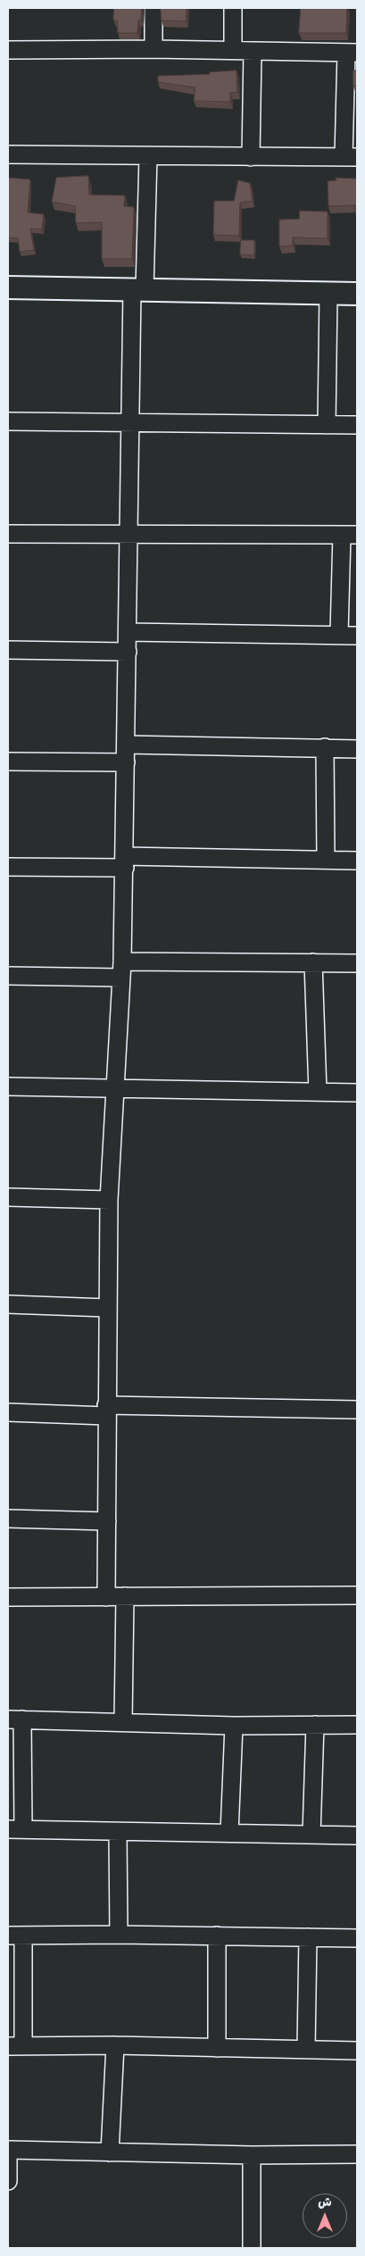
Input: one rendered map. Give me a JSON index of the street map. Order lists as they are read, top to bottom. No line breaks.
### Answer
{"north":"top"}
